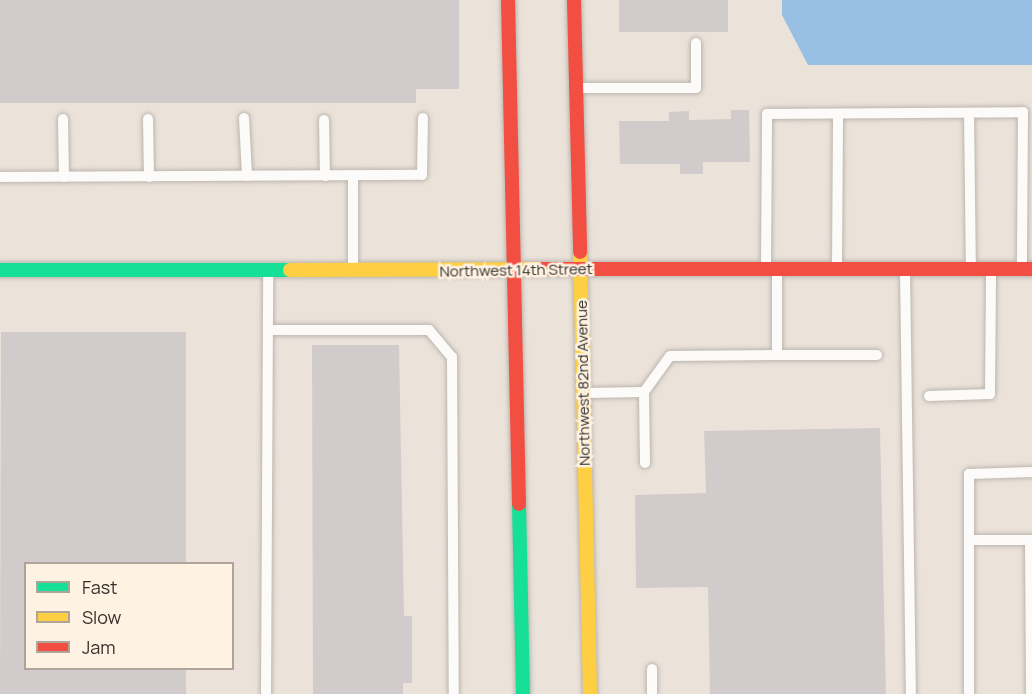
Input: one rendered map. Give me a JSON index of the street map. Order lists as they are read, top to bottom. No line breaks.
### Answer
{"streets":{"street":["Northwest 14th Street","Northwest 82nd Avenue"]},"crossings":[["Northwest 14th Street","Northwest 82nd Avenue"]],"legend":["Fast","Slow","Jam"]}
